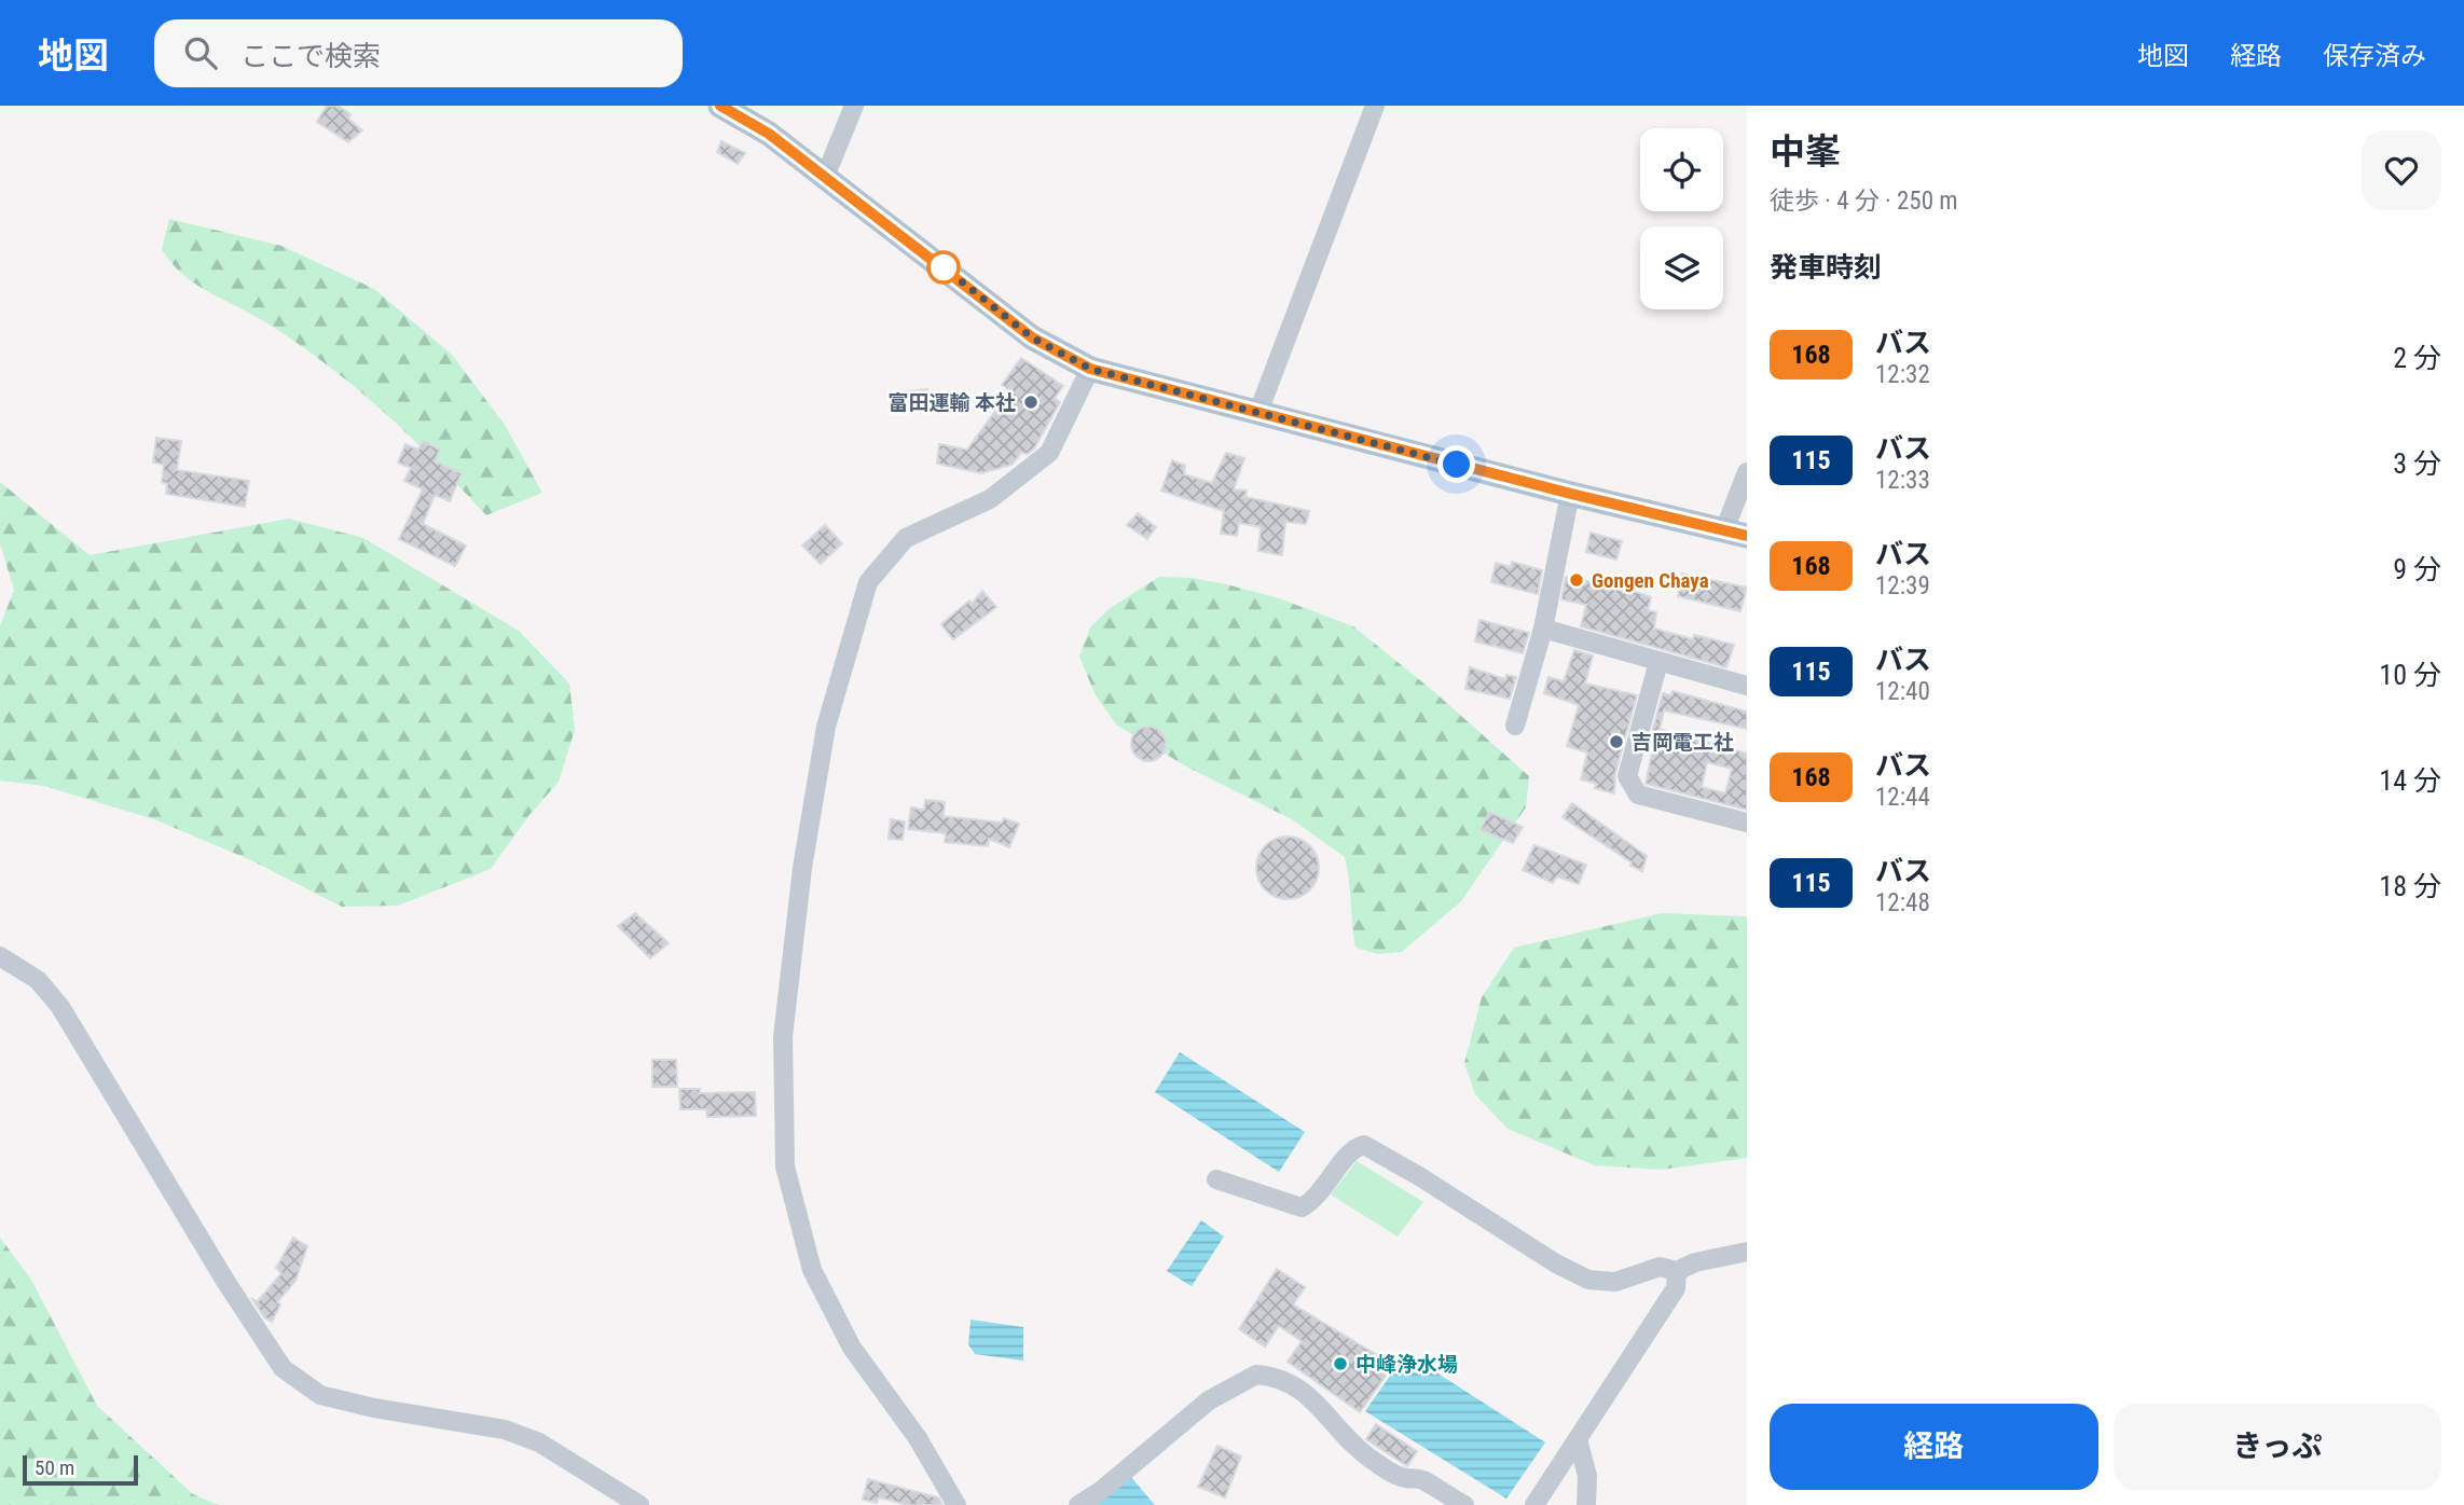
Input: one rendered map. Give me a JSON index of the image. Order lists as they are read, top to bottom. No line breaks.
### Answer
{"places":["富田運輸 本社","Gongen Chaya","吉岡電工社","中峰浄水場"],"lines":["bus line 168"],"scale_bar":"50 m","page":{"header":"地図","search":"ここで検索","nav":["地図","経路","保存済み"],"heading":[["中峯","徒歩 · 4 分 · 250 m"],"発車時刻"],"list":[{"mark":"168","name":"バス","note":"12:32","value":"2 分"},{"mark":"115","name":"バス","note":"12:33","value":"3 分"},{"mark":"168","name":"バス","note":"12:39","value":"9 分"},{"mark":"115","name":"バス","note":"12:40","value":"10 分"},{"mark":"168","name":"バス","note":"12:44","value":"14 分"},{"mark":"115","name":"バス","note":"12:48","value":"18 分"}],"buttons":["経路","きっぷ"],"scale":"50 m"}}
